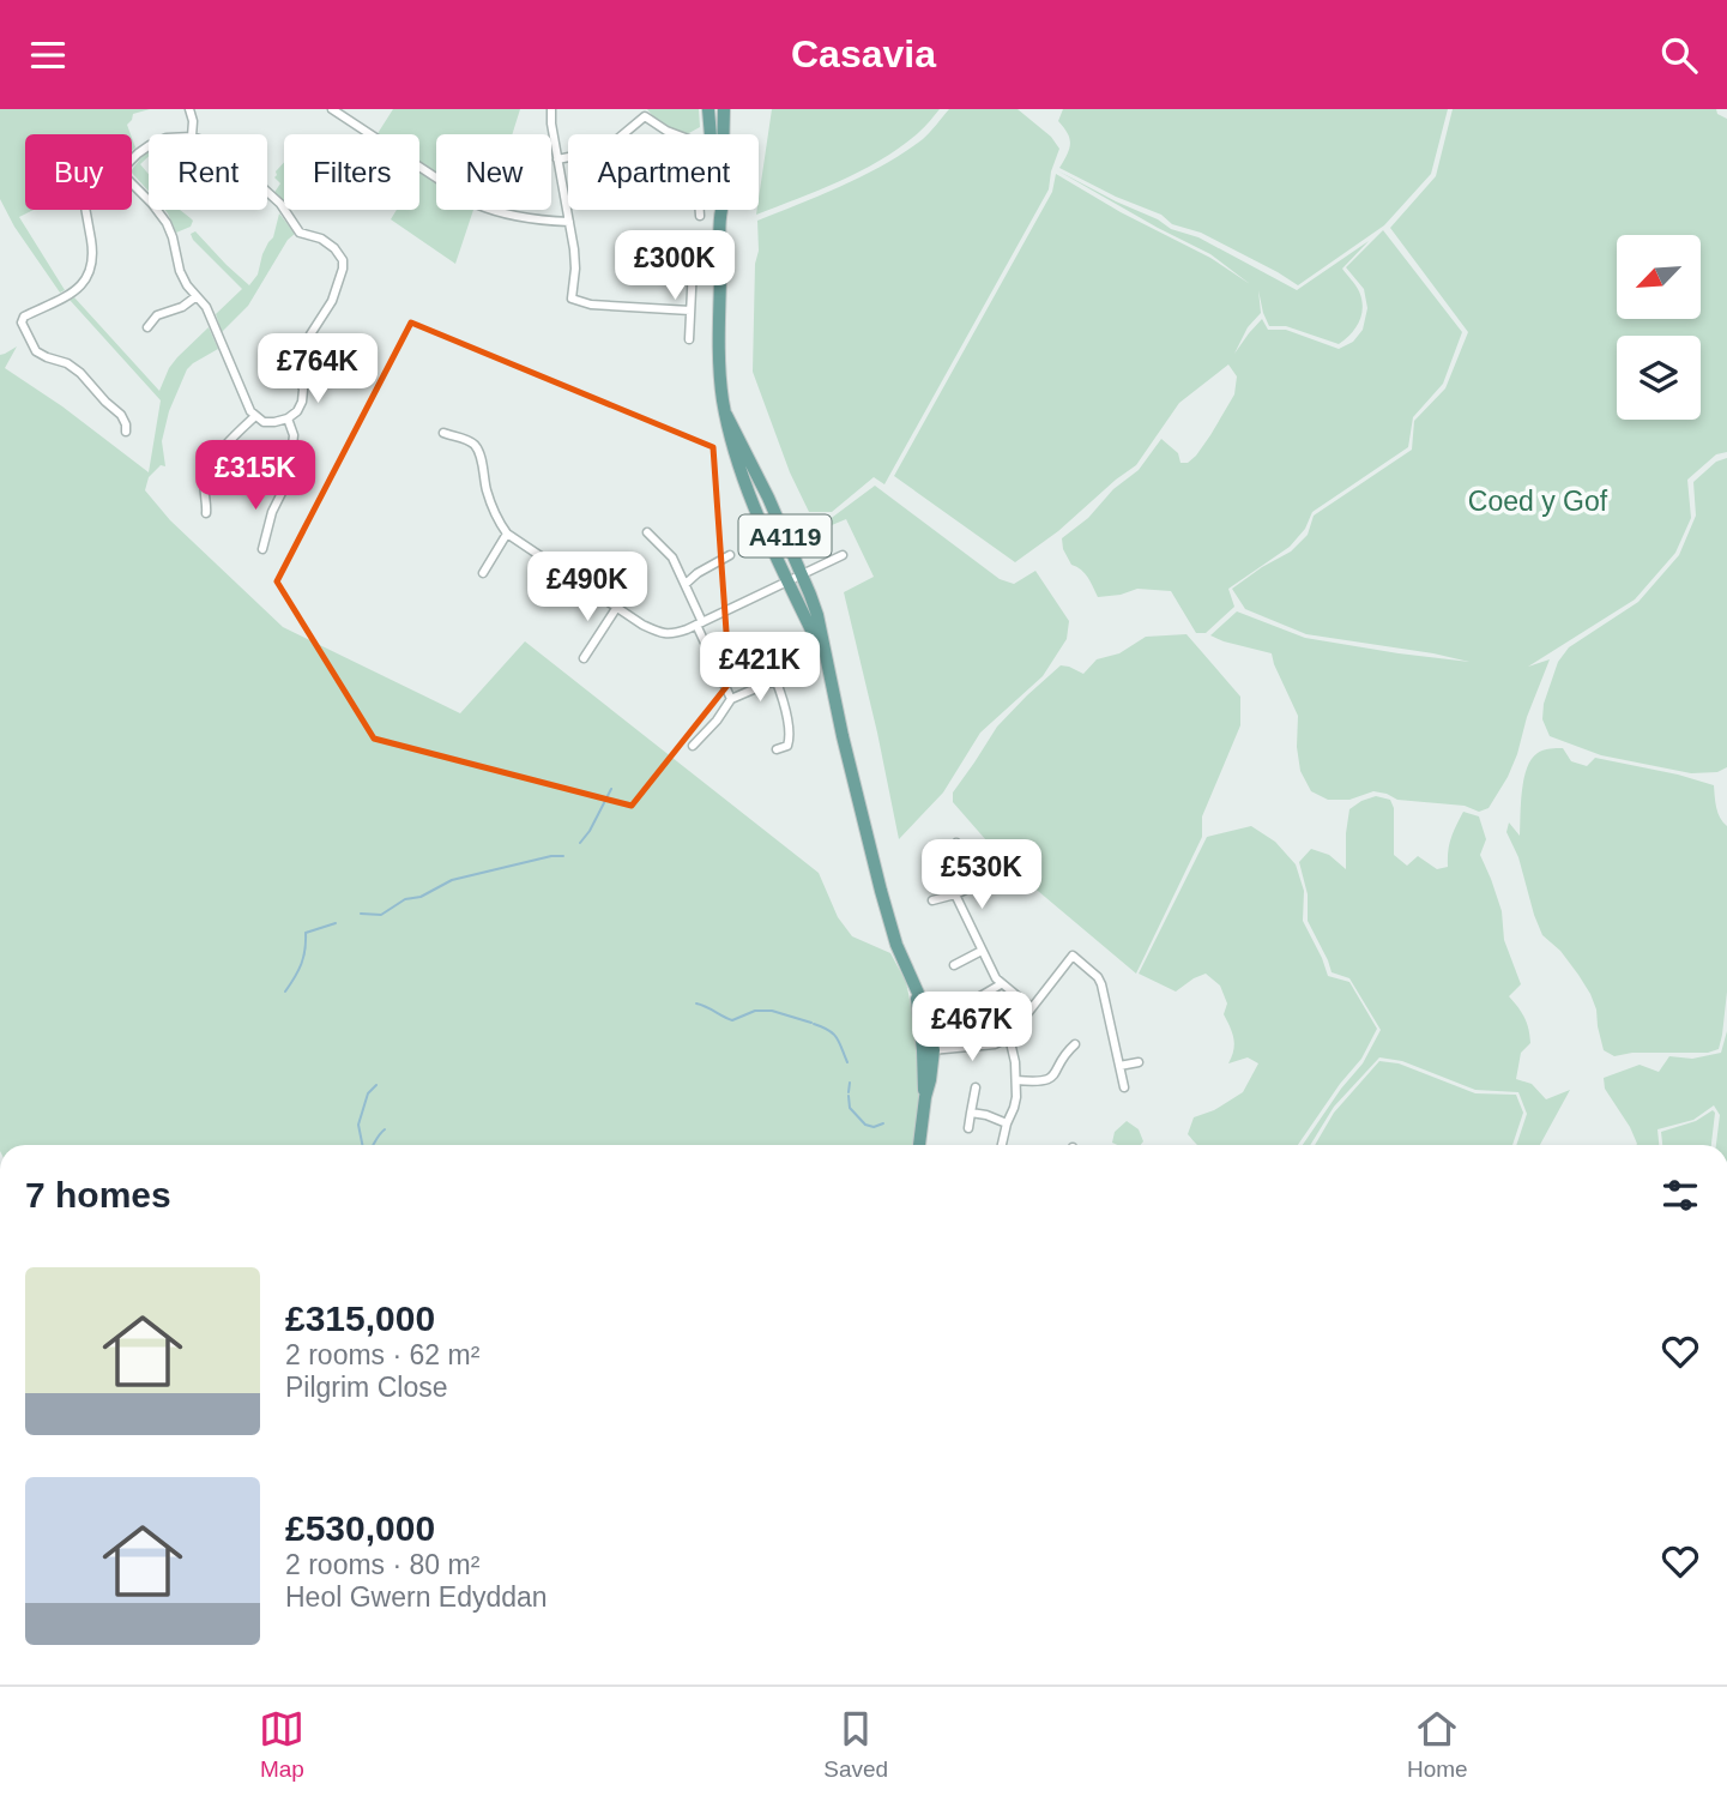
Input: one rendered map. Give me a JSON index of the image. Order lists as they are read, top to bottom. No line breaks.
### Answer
{"streets":{"main road":["A4119"]},"parks":["Coed y Gof"],"north":"bottom left","page":{"header":"Casavia","chip":["Buy","Rent","Filters","New","Apartment"],"price":["£300K","£764K","£315K","£490K","£421K","£530K","£467K"],"heading":"7 homes","list":[{"name":"£315,000","note":"2 rooms · 62 m² · Pilgrim Close"},{"name":"£530,000","note":"2 rooms · 80 m² · Heol Gwern Edyddan"}],"tabs":["Map","Saved","Home"]}}
